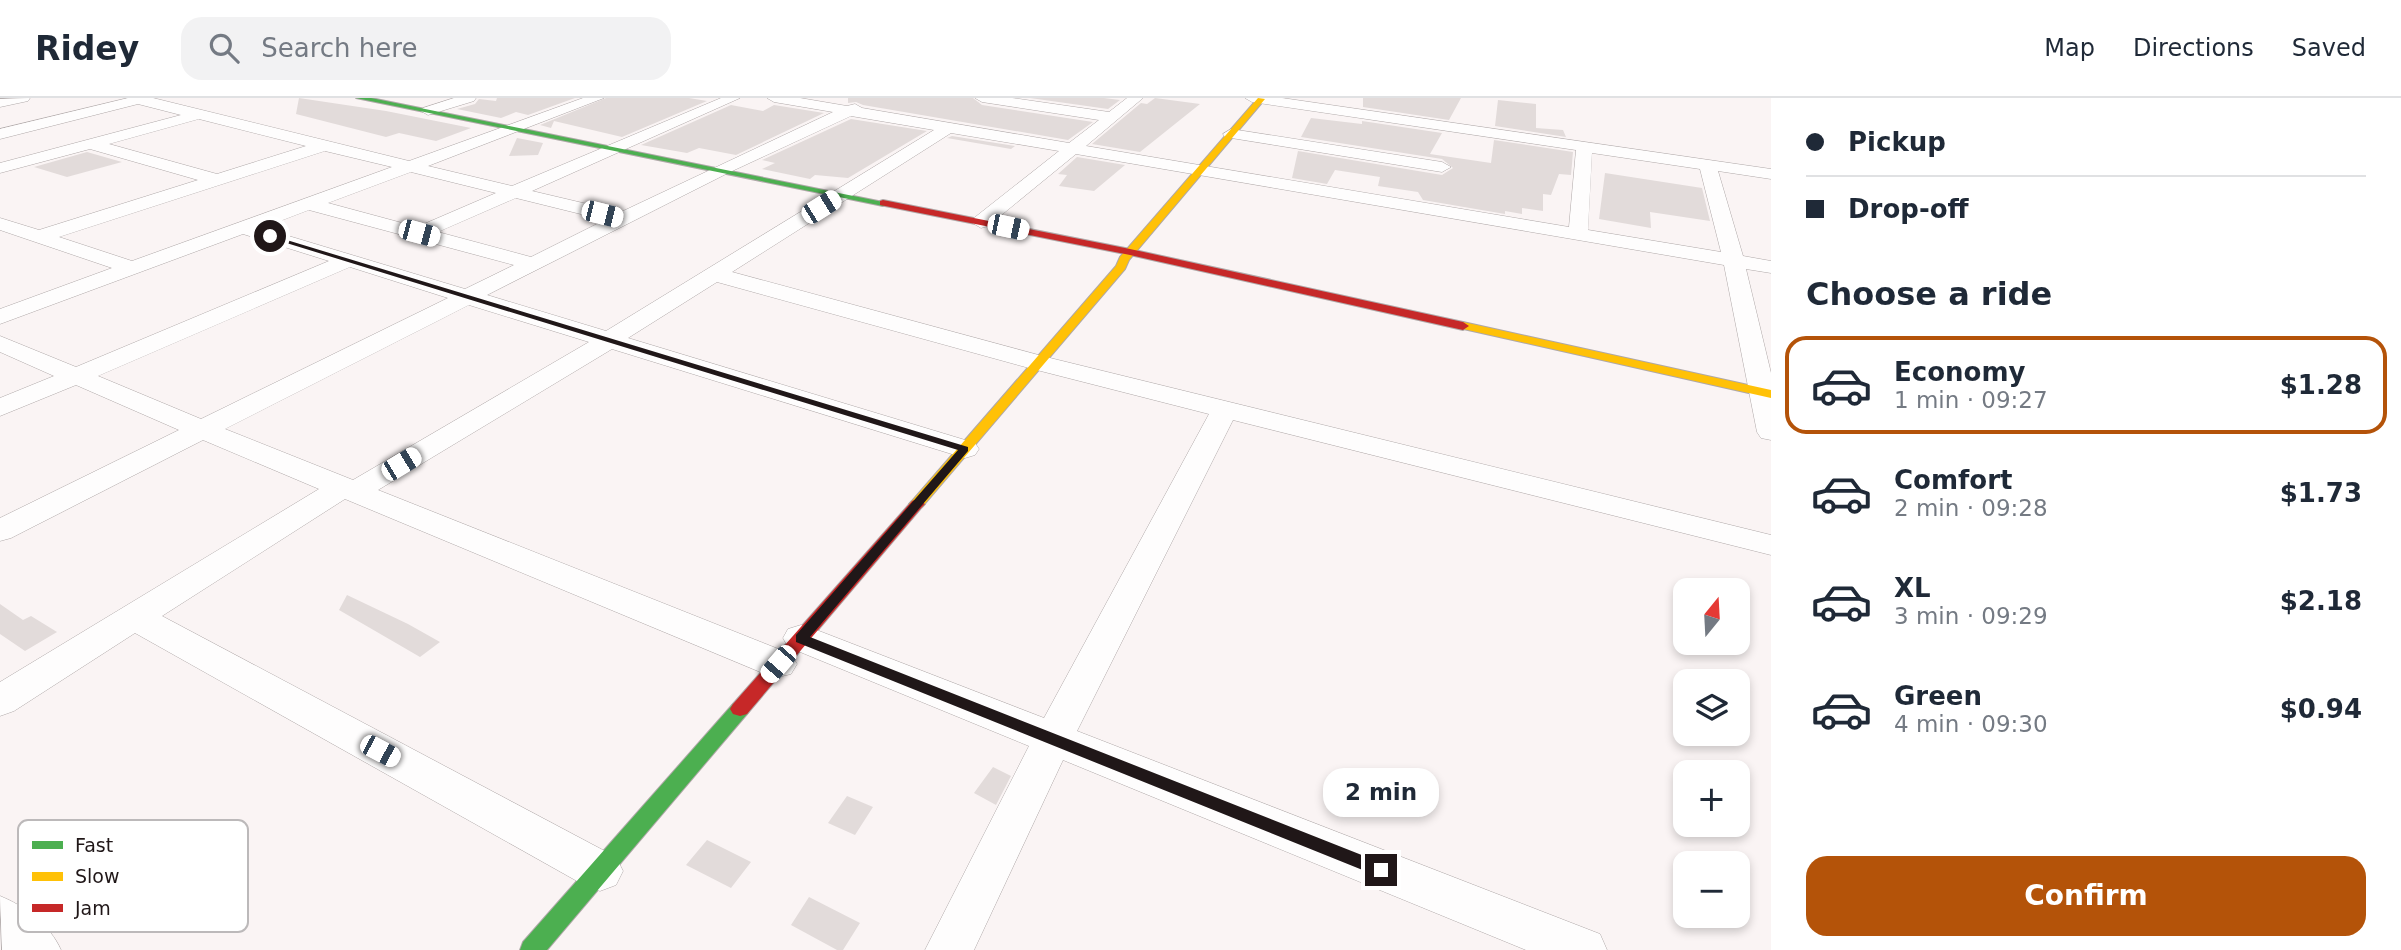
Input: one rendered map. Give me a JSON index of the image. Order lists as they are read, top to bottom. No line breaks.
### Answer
{"legend":["Fast","Slow","Jam"],"north":"top","page":{"header":"Ridey","search":"Search here","nav":["Map","Directions","Saved"],"banner":["Pickup","Drop-off"],"heading":"Choose a ride","list":[{"name":"Economy","note":"1 min · 09:27","value":"$1.28"},{"name":"Comfort","note":"2 min · 09:28","value":"$1.73"},{"name":"XL","note":"3 min · 09:29","value":"$2.18"},{"name":"Green","note":"4 min · 09:30","value":"$0.94"}],"map_buttons":["+","−"],"bubble":"2 min","buttons":"Confirm"}}
